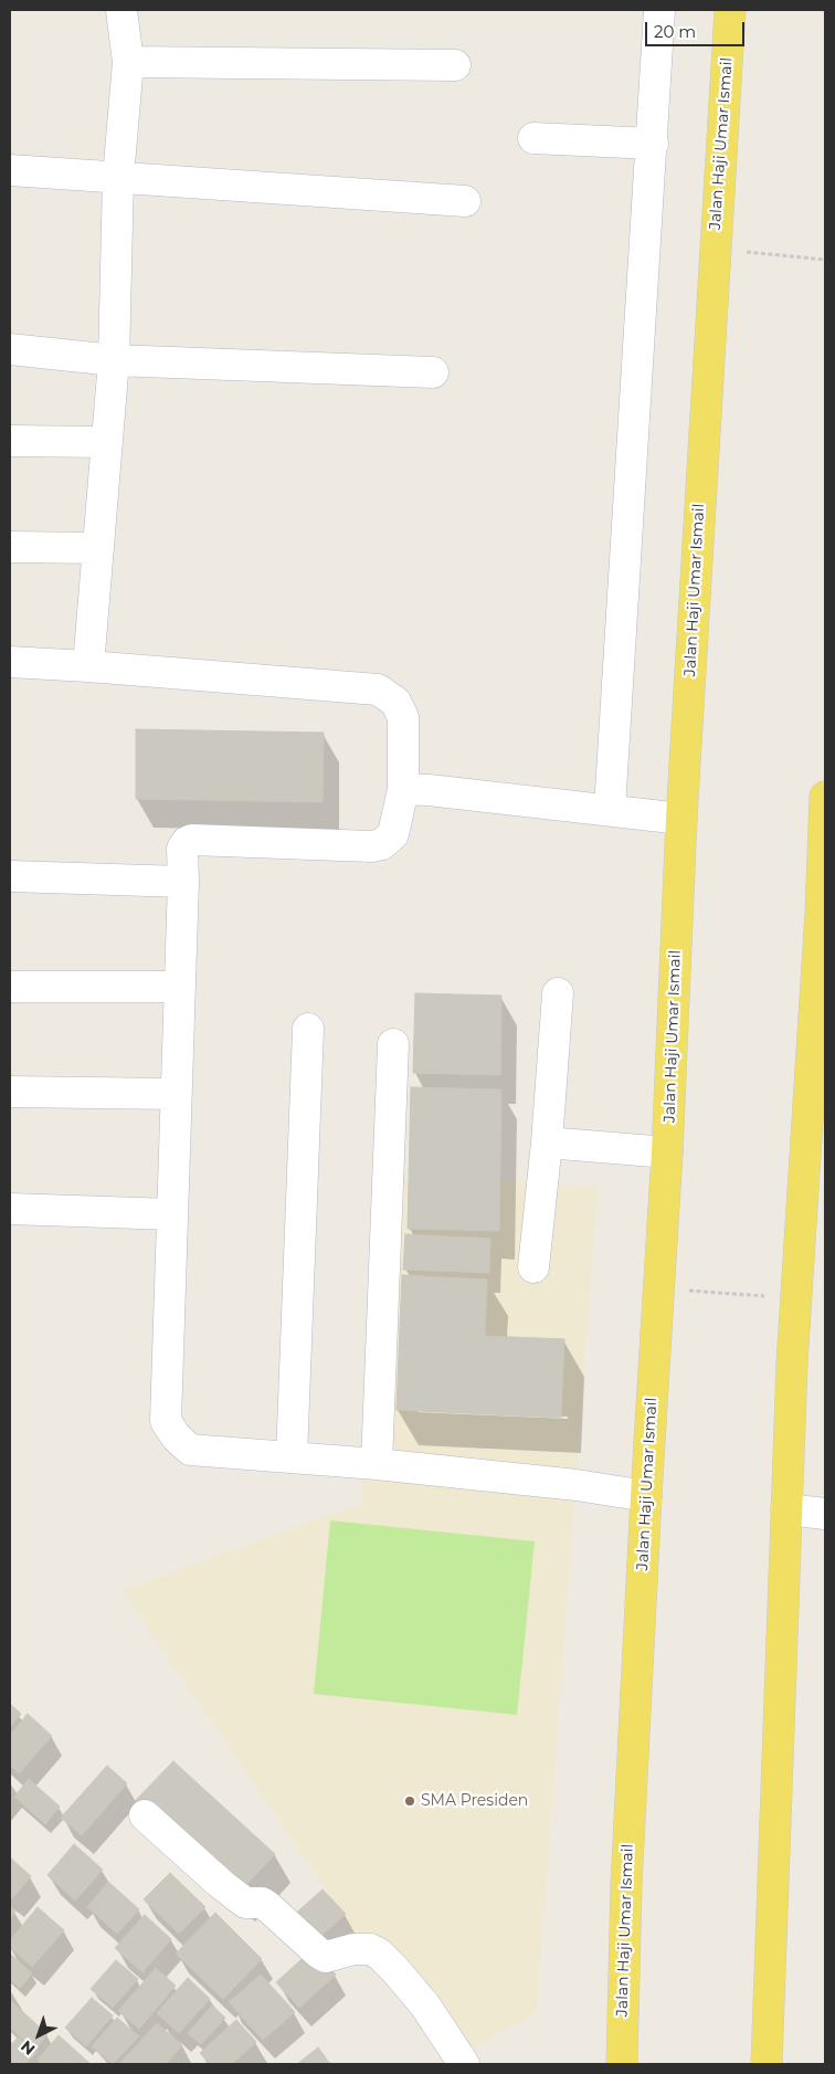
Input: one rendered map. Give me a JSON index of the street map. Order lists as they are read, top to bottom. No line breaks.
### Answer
{"streets":{"main road":["Jalan Haji Umar Ismail"]},"places":["SMA Presiden"],"scale_bar":"20 m","north":"bottom left"}
